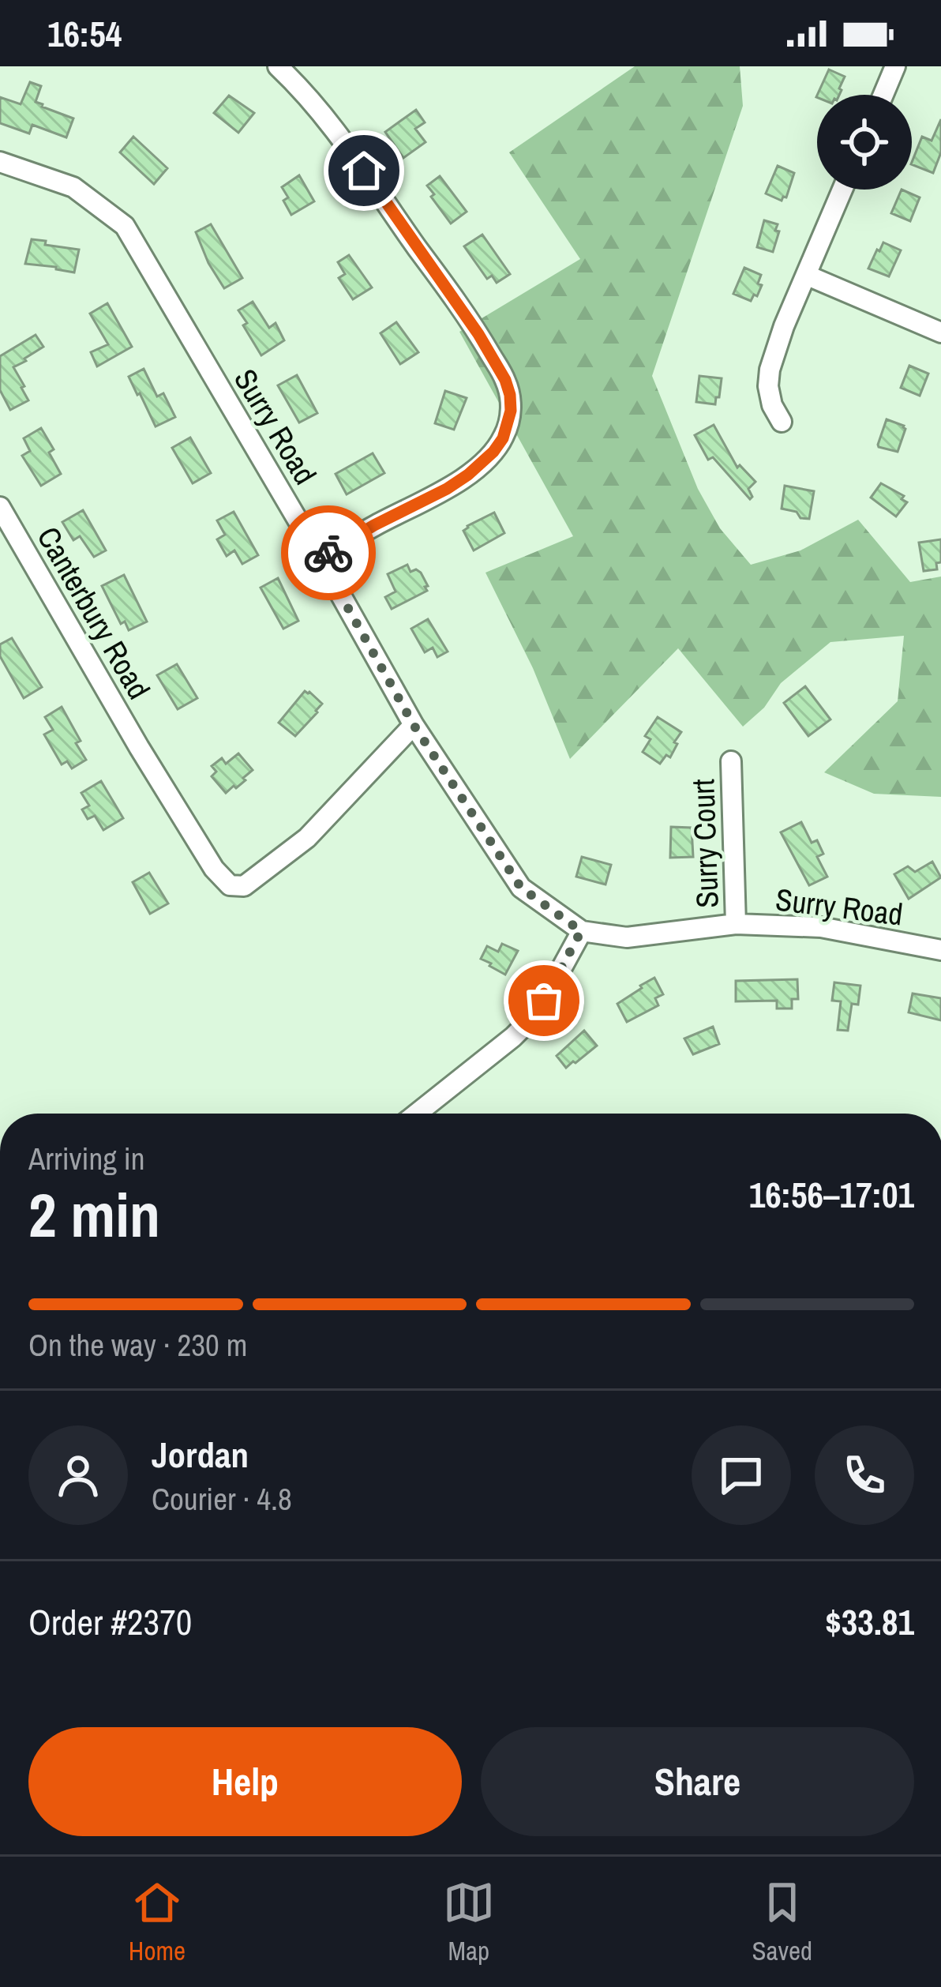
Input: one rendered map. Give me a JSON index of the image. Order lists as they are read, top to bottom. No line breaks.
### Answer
{"streets":{"street":["Surry Road","Canterbury Road","Surry Court"]},"crossings":[["Surry Road","Canterbury Road"],["Surry Road","Surry Court"]],"page":{"status":"16:54","heading":["2 min","Arriving in","16:56–17:01"],"panel":["Jordan","Courier · 4.8","Order #2370","$33.81"],"bar":"On the way · 230 m","buttons":["Help","Share"],"tabs":["Home","Map","Saved"]}}
